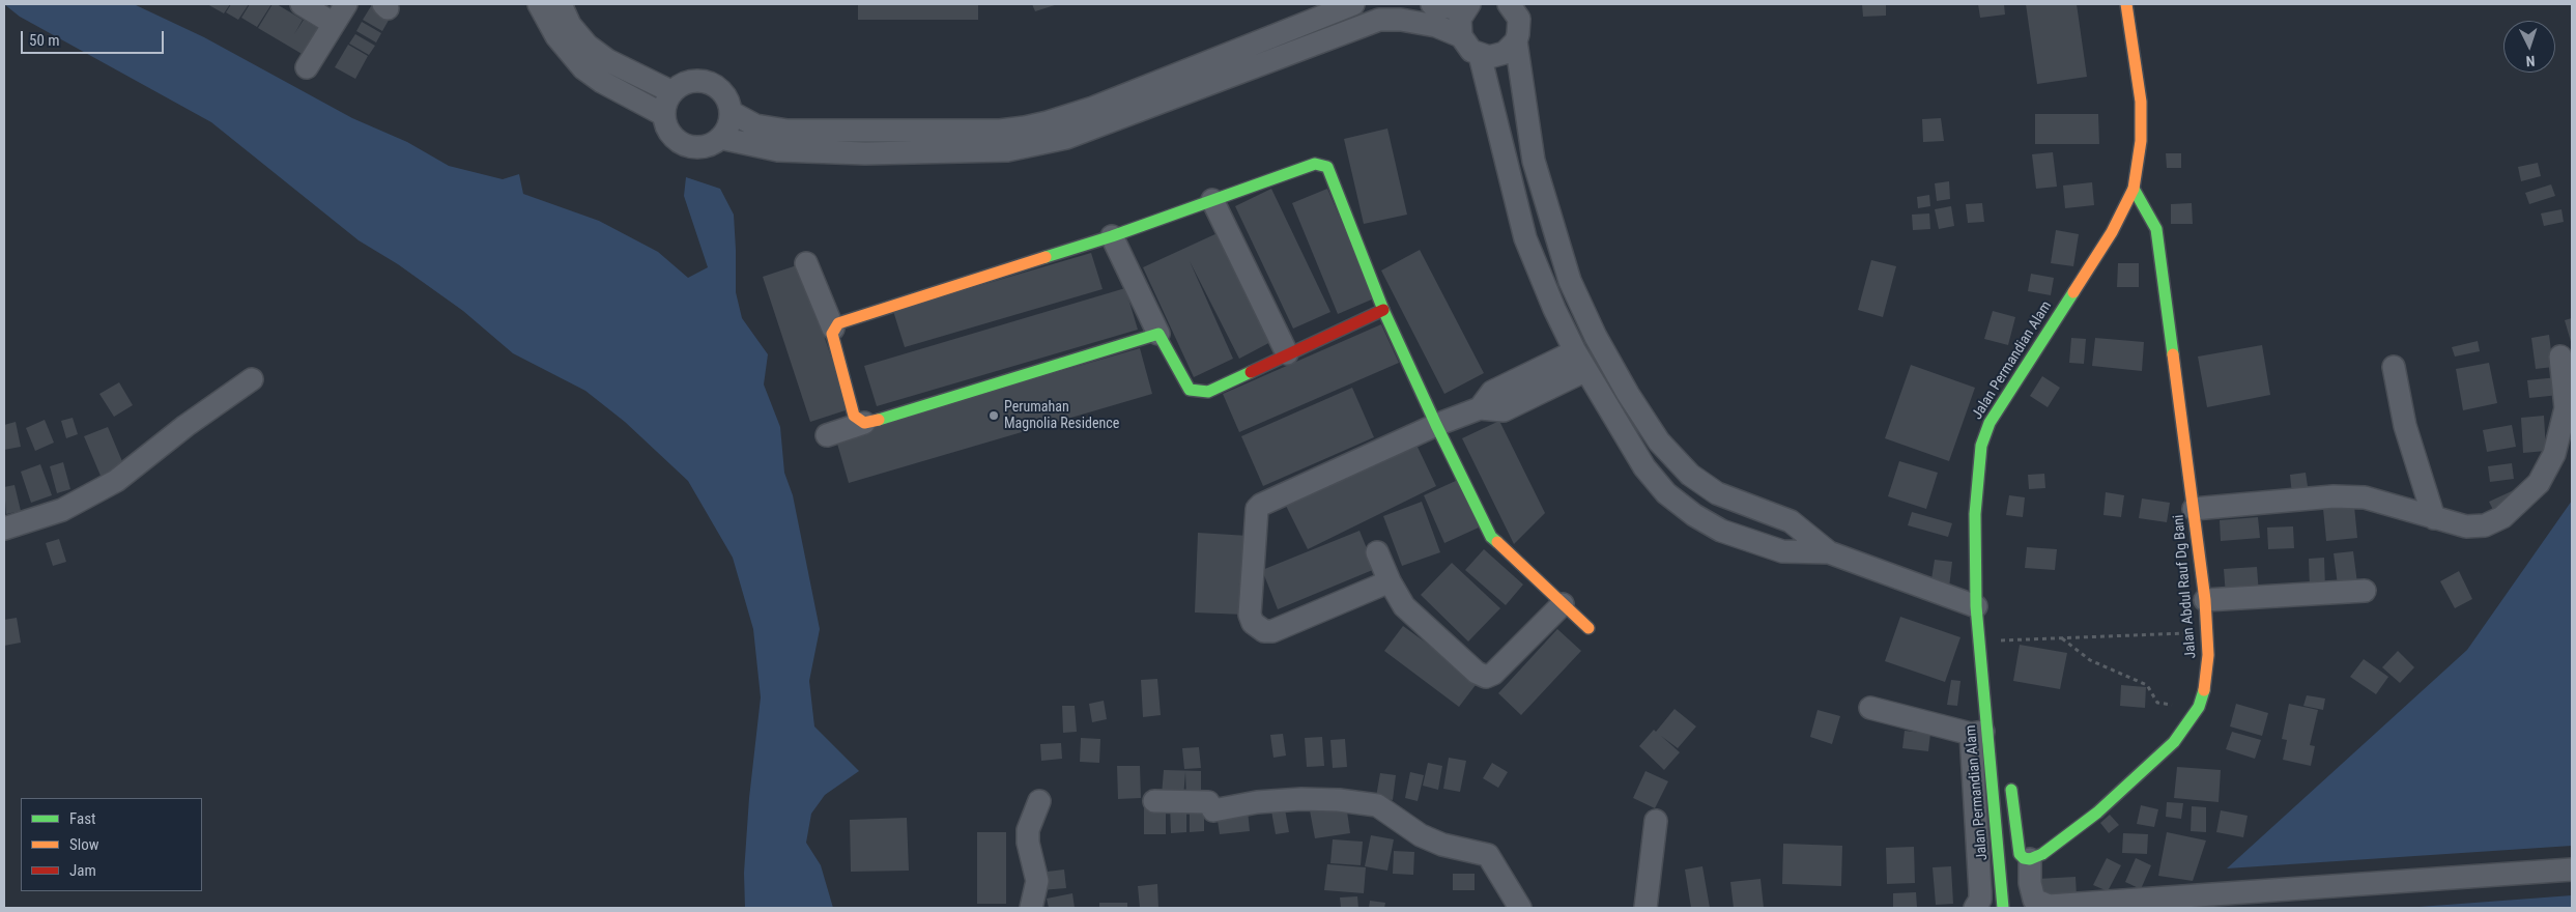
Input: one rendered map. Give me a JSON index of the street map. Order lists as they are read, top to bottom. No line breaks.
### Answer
{"streets":{"street":["Jalan Permandian Alam","Jalan Abdul Rauf Dg Bani"]},"crossings":[["Jalan Permandian Alam","Jalan Abdul Rauf Dg Bani"]],"places":["Perumahan Magnolia Residence"],"legend":["Fast","Slow","Jam"],"scale_bar":"50 m","north":"bottom"}
